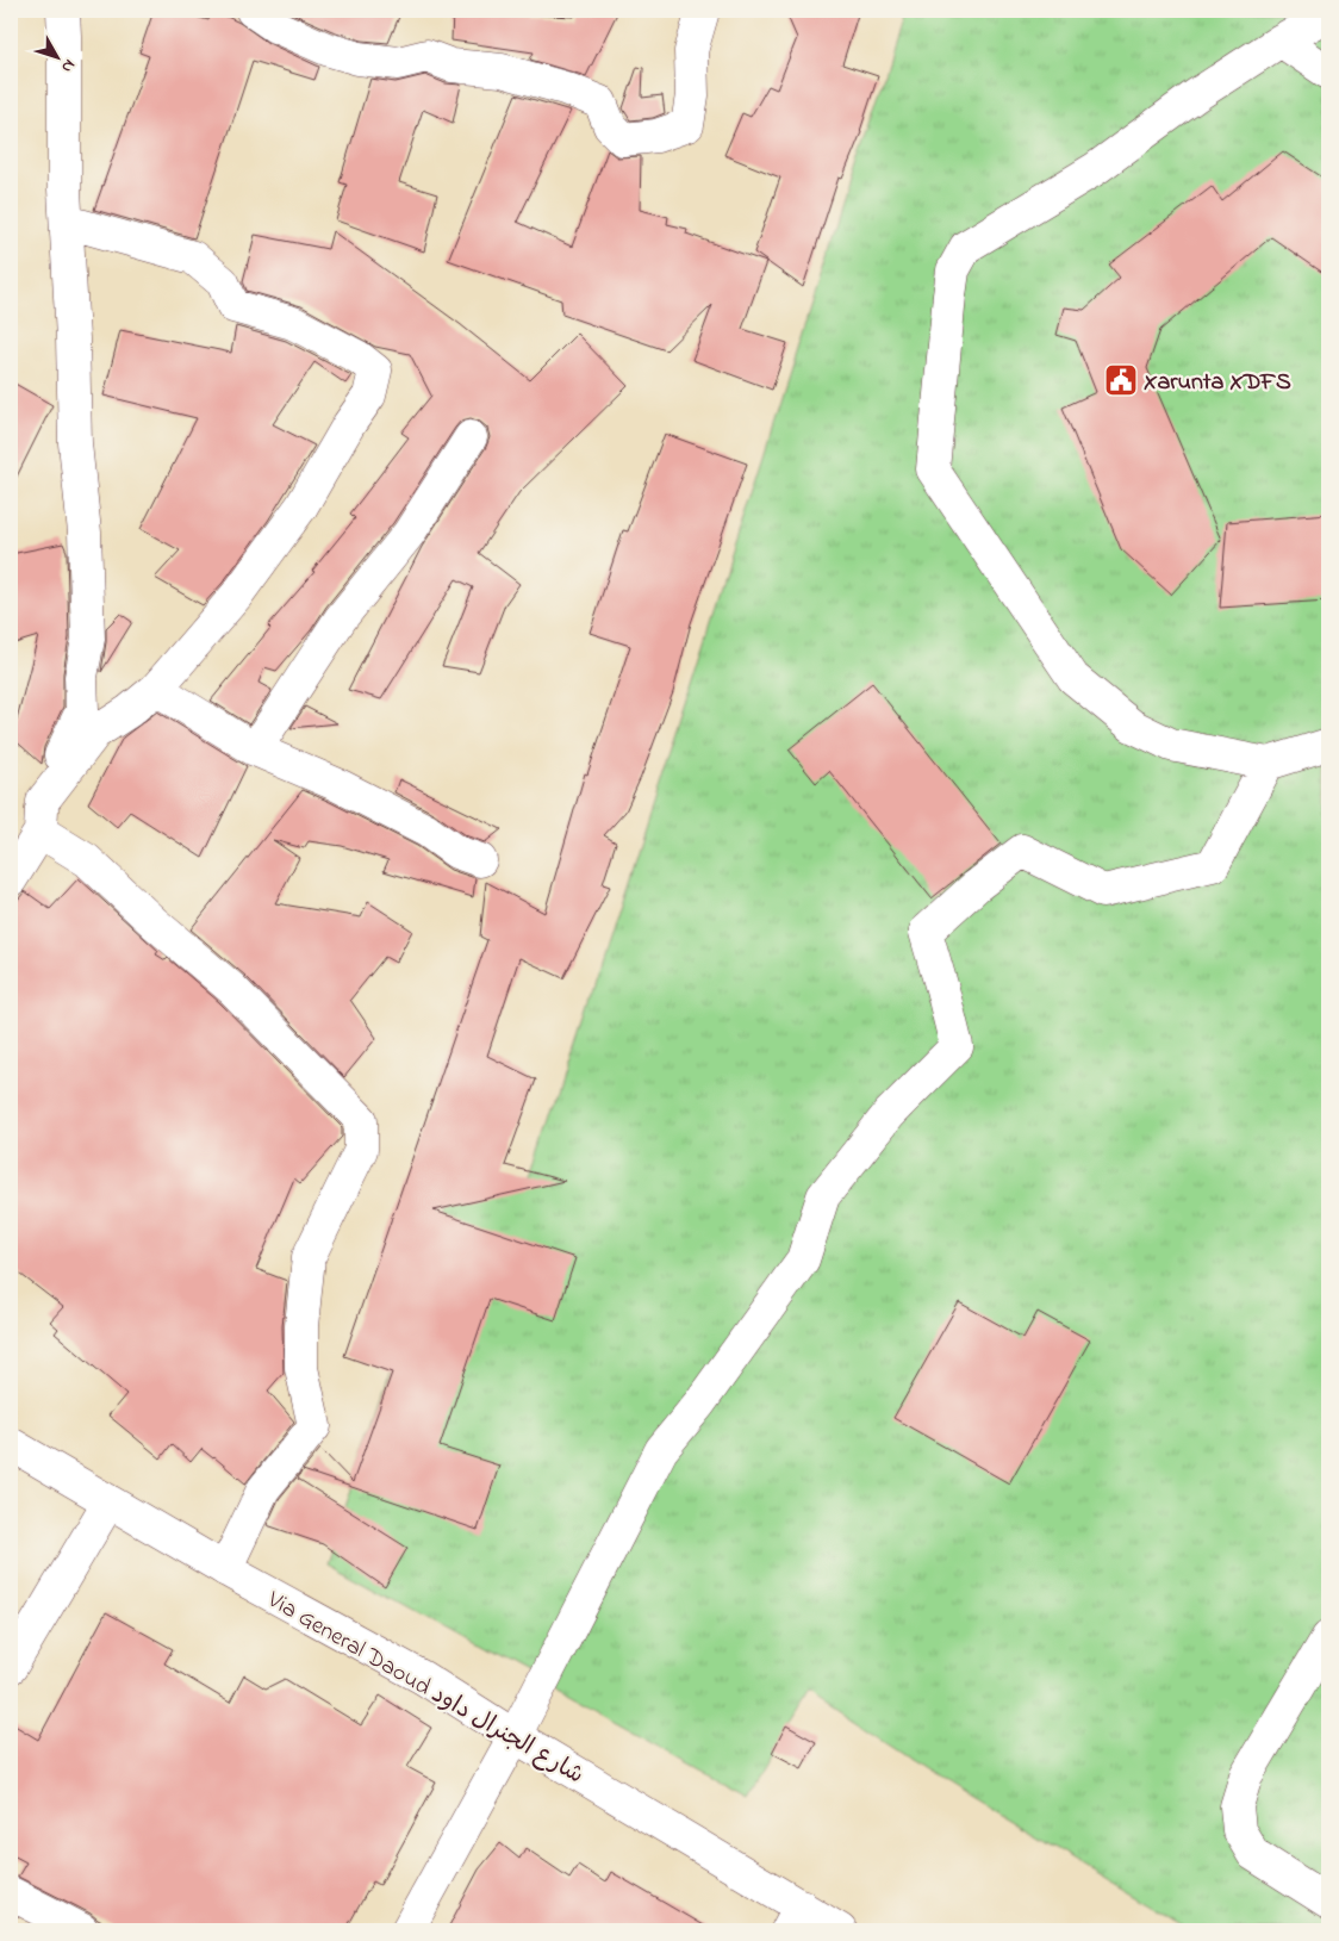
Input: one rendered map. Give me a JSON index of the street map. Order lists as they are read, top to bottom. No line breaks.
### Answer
{"streets":{"street":["Via General Daoud شارع الجنرال داود"]},"places":{"public building":["Xarunta XDFS"]},"north":"bottom right"}
